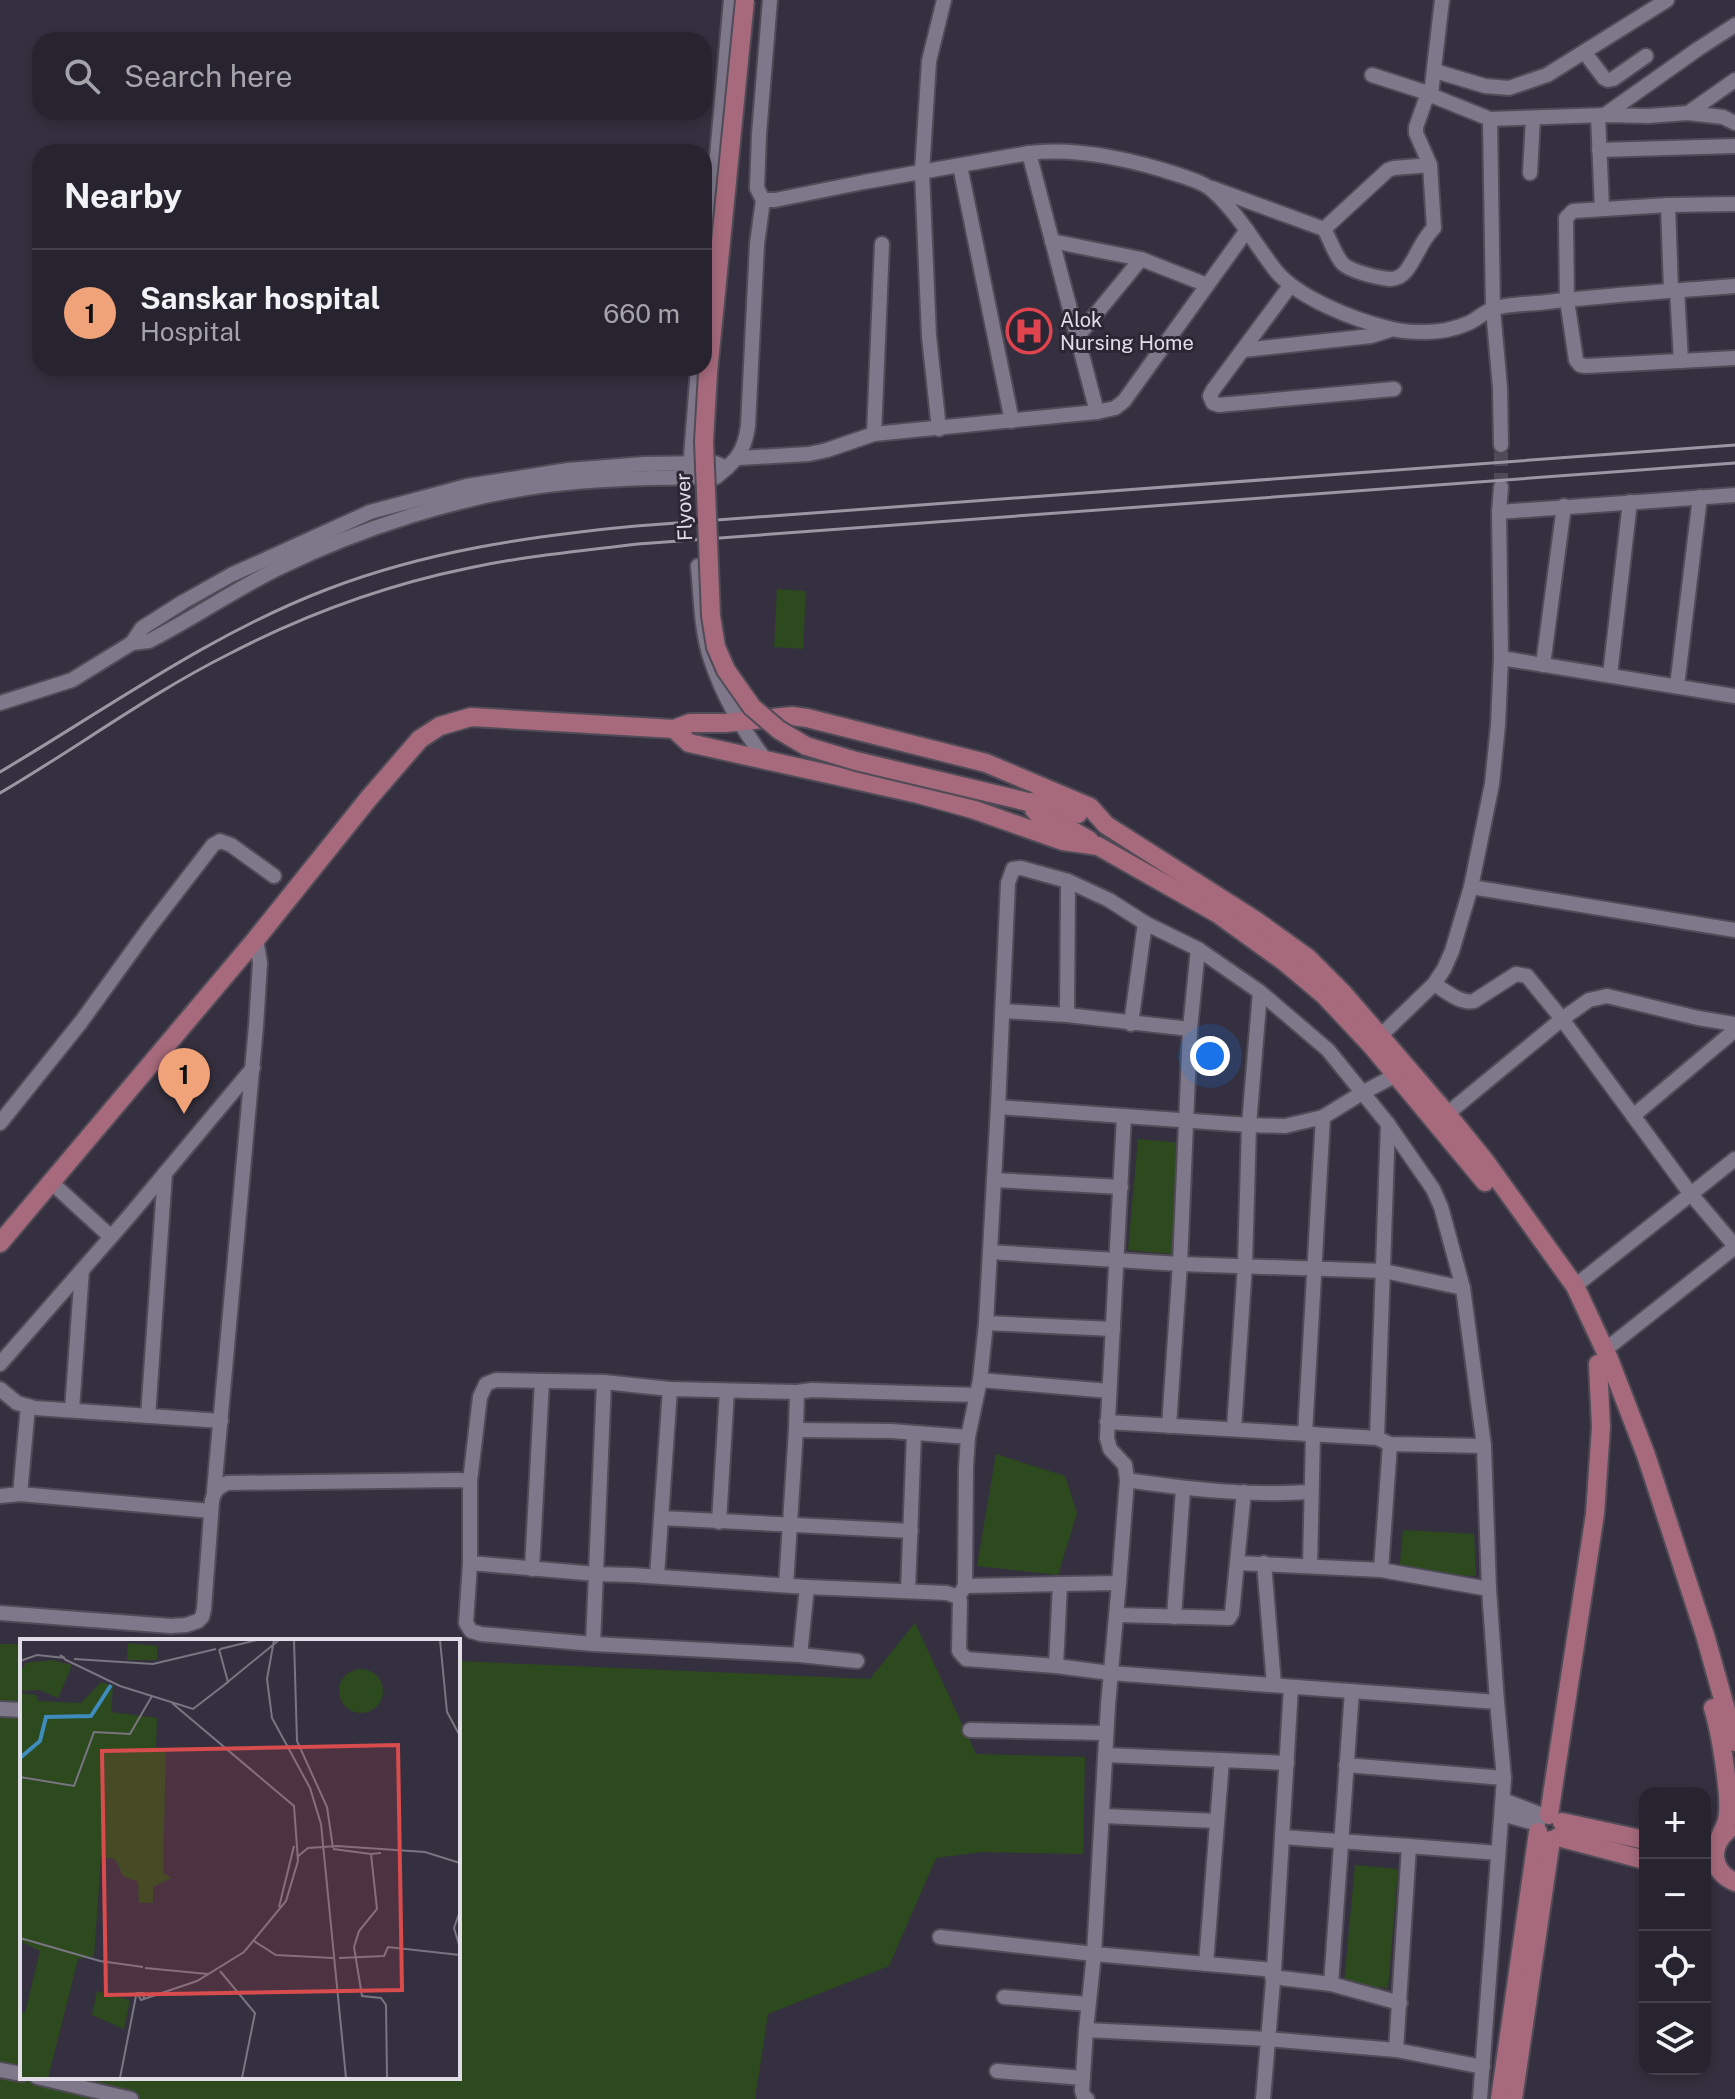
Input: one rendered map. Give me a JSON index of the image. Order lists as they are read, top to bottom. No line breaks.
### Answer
{"streets":{"main road":["Flyover"]},"places":{"hospital":["Alok Nursing Home"]},"page":{"search":"Search here","heading":"Nearby","list":[{"mark":"1","name":"Sanskar hospital","note":"Hospital","value":"660 m"}],"pins":"1","map_buttons":["+","−"]}}
